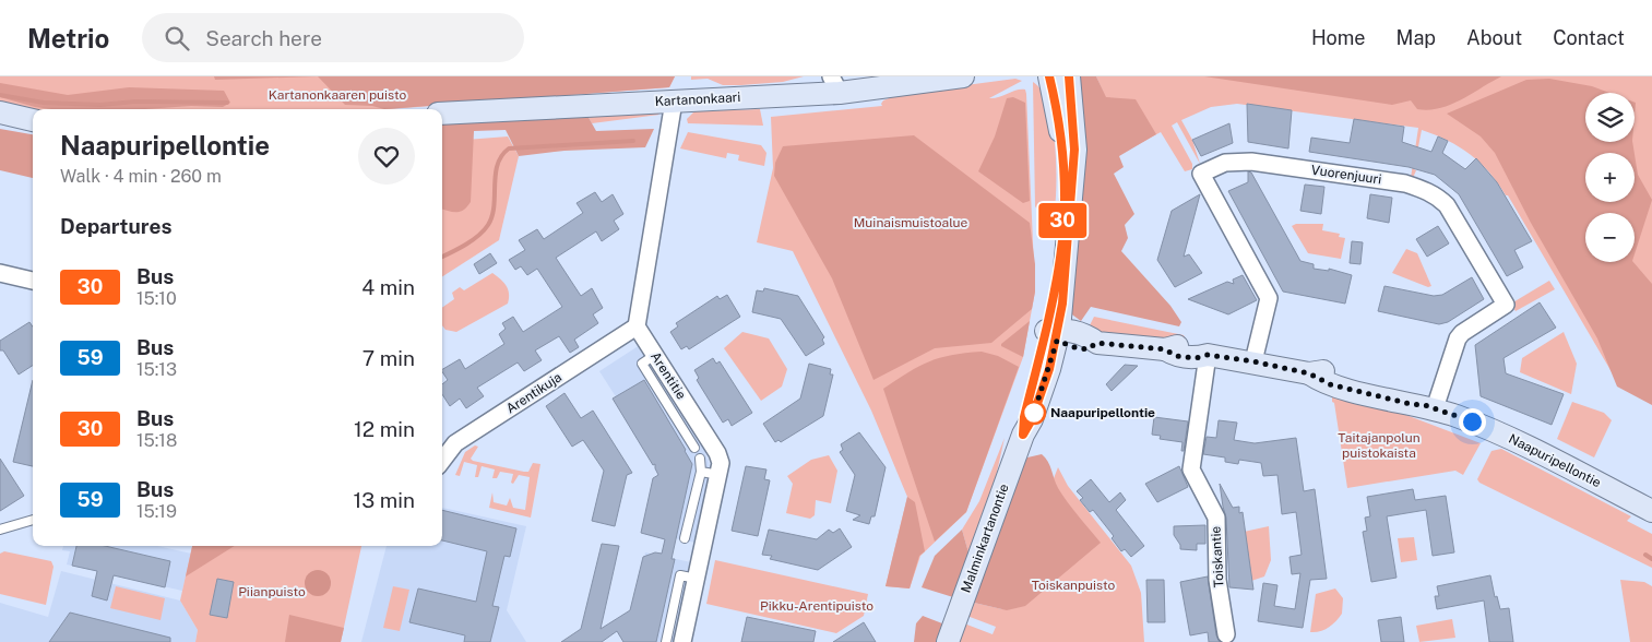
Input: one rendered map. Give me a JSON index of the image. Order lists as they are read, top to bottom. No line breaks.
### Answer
{"streets":{"street":["Kartanonkaari","Vuorenjuuri","Arentitie","Arentikuja","Naapuripellontie","Malminkartanontie","Toiskantie"]},"crossings":[["Vuorenjuuri","Naapuripellontie"],["Arentitie","Arentikuja"],["Naapuripellontie","Malminkartanontie"],["Naapuripellontie","Toiskantie"]],"parks":["Kartanonkaaren puisto","Muinaismuistoalue","Taitajanpolun puistokaista","Toiskanpuisto","Piianpuisto","Pikku-Arentipuisto"],"places":["Naapuripellontie"],"lines":["bus line 30"],"page":{"header":"Metrio","search":"Search here","nav":["Home","Map","About","Contact"],"on_map":"30","map_buttons":["+","−"],"heading":[["Naapuripellontie","Walk · 4 min · 260 m"],"Departures"],"list":[{"mark":"30","name":"Bus","note":"15:10","value":"4 min"},{"mark":"59","name":"Bus","note":"15:13","value":"7 min"},{"mark":"30","name":"Bus","note":"15:18","value":"12 min"},{"mark":"59","name":"Bus","note":"15:19","value":"13 min"}]}}
